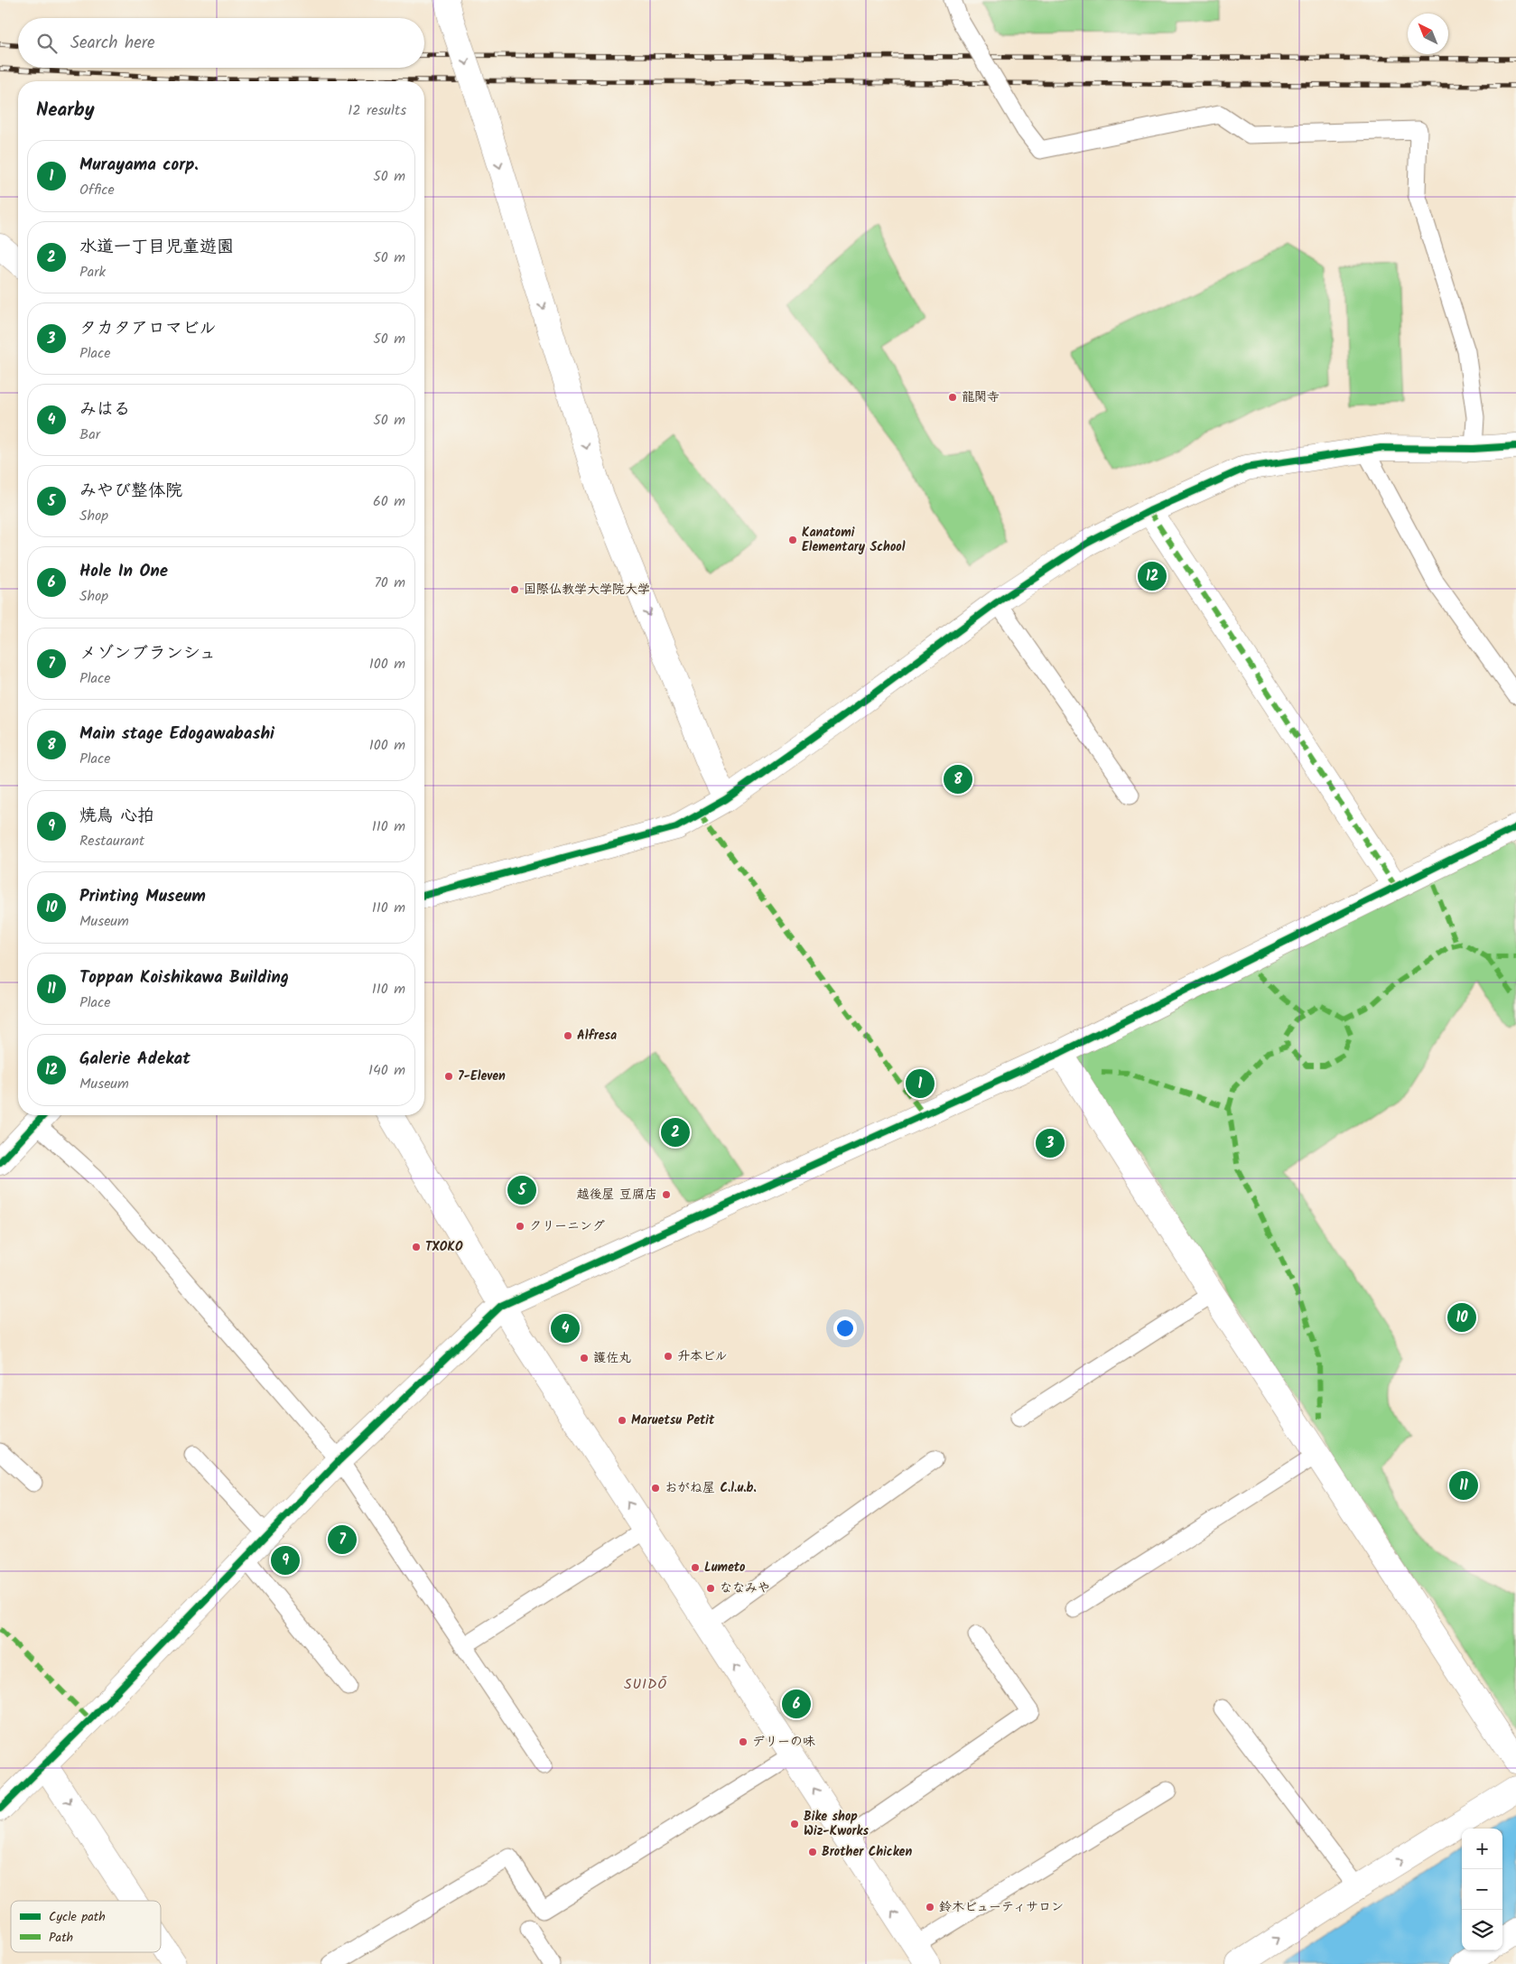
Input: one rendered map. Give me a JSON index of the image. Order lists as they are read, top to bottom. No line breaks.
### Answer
{"districts":["SUIDŌ"],"places":["龍閑寺","Kanatomi Elementary School","国際仏教学大学院大学","Alfresa","7-Eleven","越後屋 豆腐店","クリーニング","TXOKO","升本ビル","護佐丸","Maruetsu Petit","おがね屋 C.l.u.b.","Lumeto","ななみや","デリーの味","Bike shop Wiz-Kworks","Brother Chicken","鈴木ビューティサロン"],"legend":["Cycle path","Path"],"north":"top left","page":{"search":"Search here","heading":["Nearby","12 results"],"list":[{"mark":"1","name":"Murayama corp.","note":"Office","value":"50 m"},{"mark":"2","name":"水道一丁目児童遊園","note":"Park","value":"50 m"},{"mark":"3","name":"タカタアロマビル","note":"Place","value":"50 m"},{"mark":"4","name":"みはる","note":"Bar","value":"50 m"},{"mark":"5","name":"みやび整体院","note":"Shop","value":"60 m"},{"mark":"6","name":"Hole In One","note":"Shop","value":"70 m"},{"mark":"7","name":"メゾンブランシュ","note":"Place","value":"100 m"},{"mark":"8","name":"Main stage Edogawabashi","note":"Place","value":"100 m"},{"mark":"9","name":"焼鳥 心拍","note":"Restaurant","value":"110 m"},{"mark":"10","name":"Printing Museum","note":"Museum","value":"110 m"},{"mark":"11","name":"Toppan Koishikawa Building","note":"Place","value":"110 m"},{"mark":"12","name":"Galerie Adekat","note":"Museum","value":"140 m"}],"pins":["12","8","1","2","3","5","10","4","11","7","9","6"],"map_buttons":["+","−"]}}
